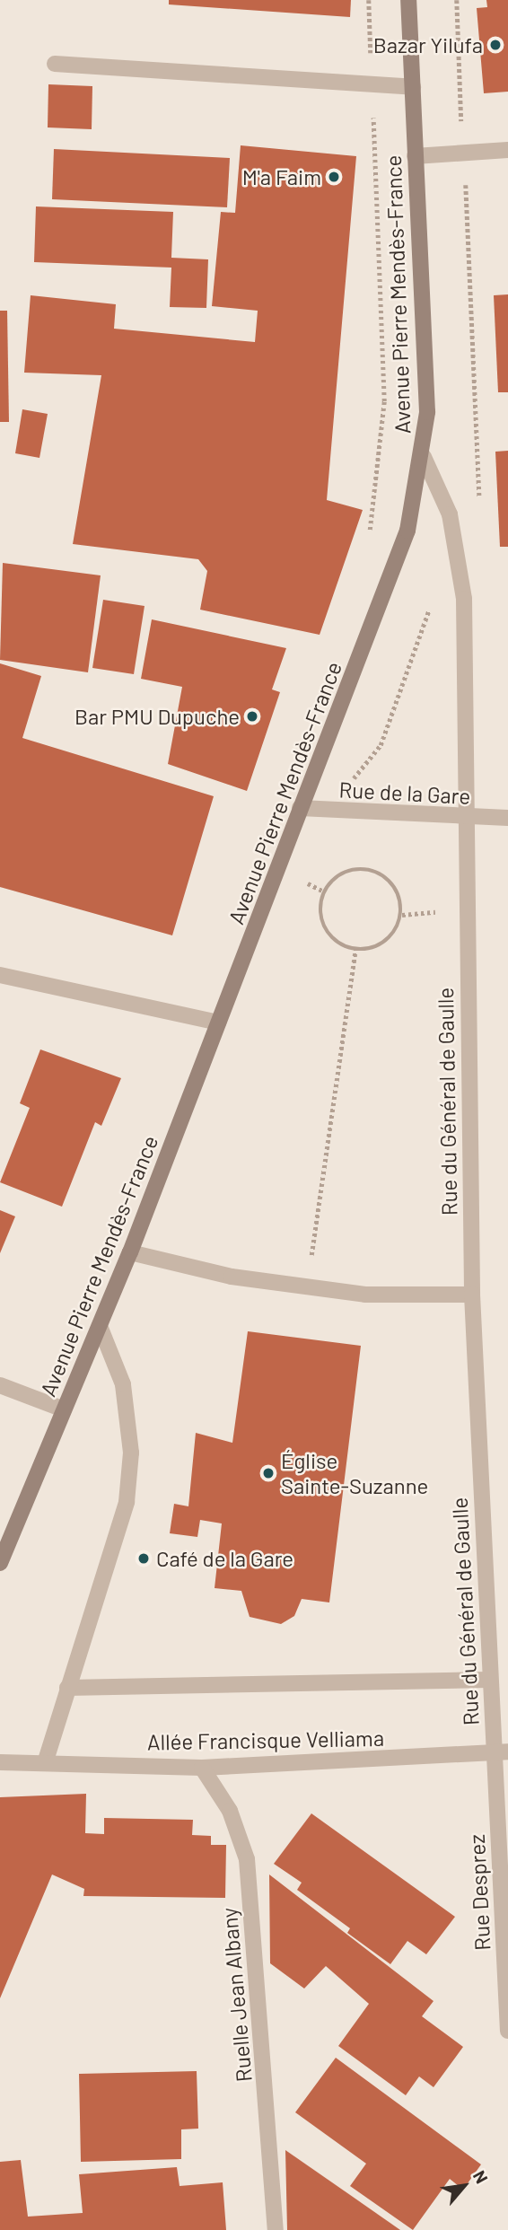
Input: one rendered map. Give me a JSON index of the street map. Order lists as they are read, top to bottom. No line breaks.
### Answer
{"streets":{"main road":["Avenue Pierre Mendès-France"],"street":["Rue de la Gare","Rue du Général de Gaulle","Allée Francisque Velliama","Rue Desprez","Ruelle Jean Albany"]},"crossings":[["Avenue Pierre Mendès-France","Rue de la Gare"],["Avenue Pierre Mendès-France","Rue du Général de Gaulle"],["Rue de la Gare","Rue du Général de Gaulle"],["Rue du Général de Gaulle","Allée Francisque Velliama"],["Rue du Général de Gaulle","Rue Desprez"],["Allée Francisque Velliama","Rue Desprez"],["Allée Francisque Velliama","Ruelle Jean Albany"]],"places":["Bazar Yilufa","M'a Faim","Bar PMU Dupuche","Église Sainte-Suzanne","Café de la Gare"],"north":"top right"}
